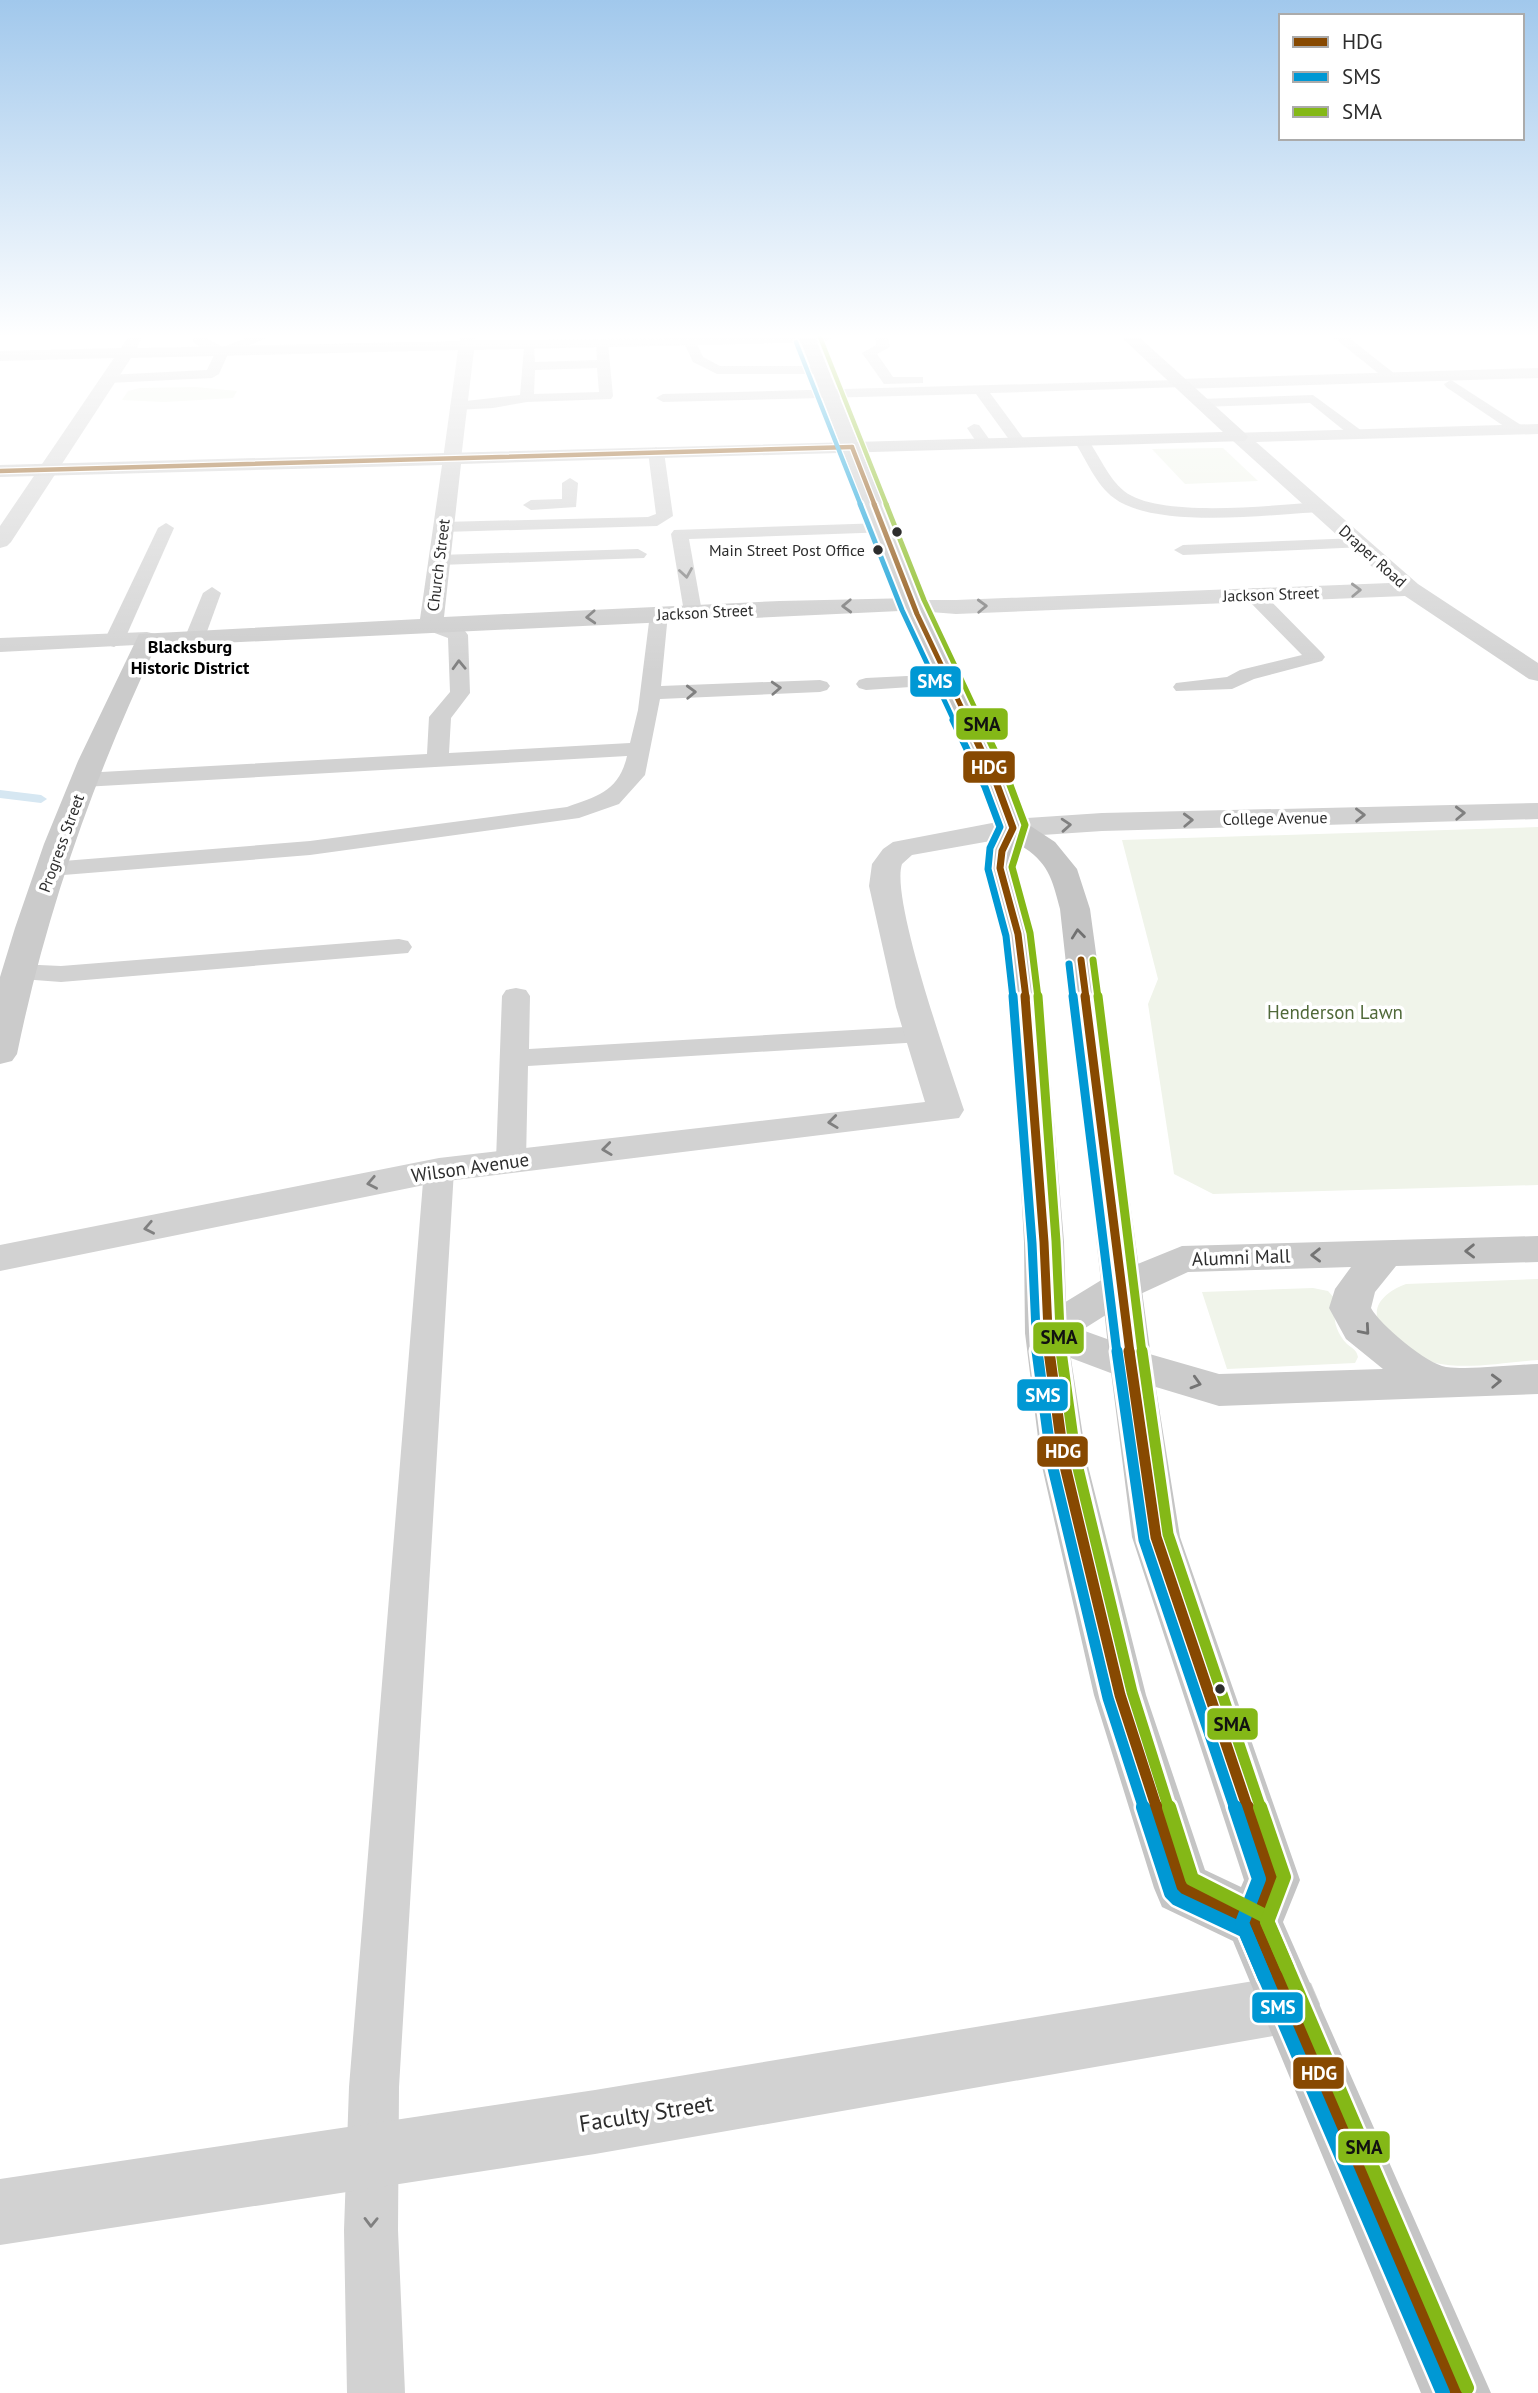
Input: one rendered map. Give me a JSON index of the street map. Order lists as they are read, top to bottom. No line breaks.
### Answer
{"streets":{"street":["Draper Road","Church Street","Jackson Street","College Avenue","Progress Street","Wilson Avenue","Alumni Mall","Faculty Street"]},"crossings":[["Draper Road","Jackson Street"],["Church Street","Jackson Street"],["Jackson Street","Progress Street"],["College Avenue","Wilson Avenue"]],"one_way":["College Avenue","Wilson Avenue"],"districts":["Blacksburg Historic District"],"parks":["Henderson Lawn"],"places":["Main Street Post Office"],"lines":["transit line HDG","transit line SMS","transit line SMA"],"legend":["HDG","SMS","SMA"]}
